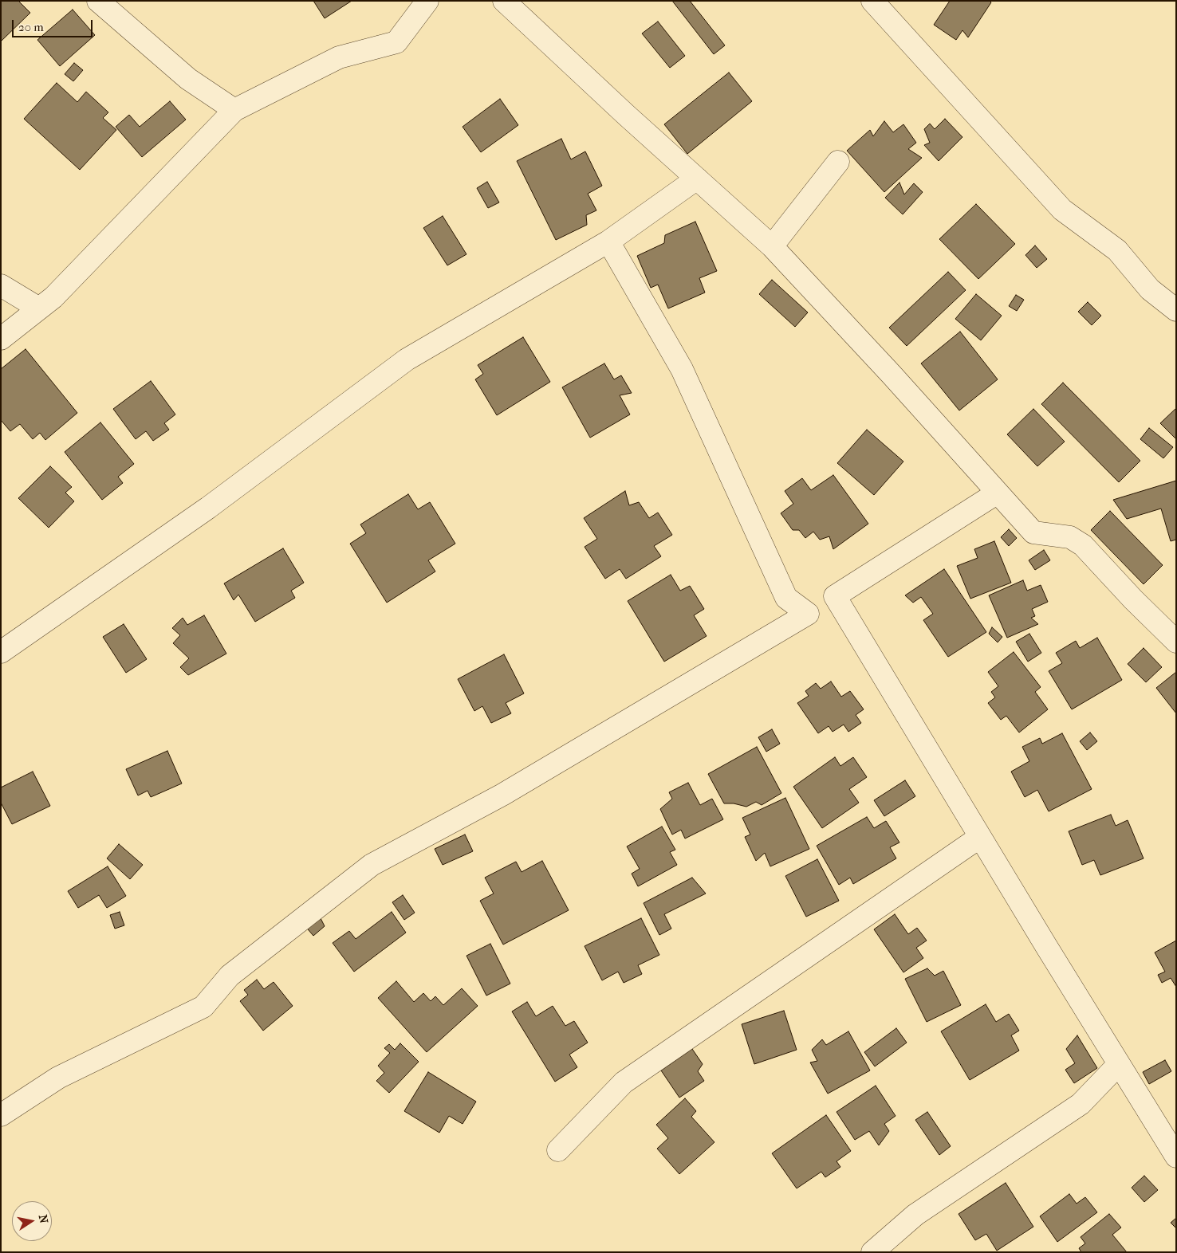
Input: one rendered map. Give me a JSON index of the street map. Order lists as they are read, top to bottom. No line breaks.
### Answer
{"scale_bar":"20 m","north":"right"}
